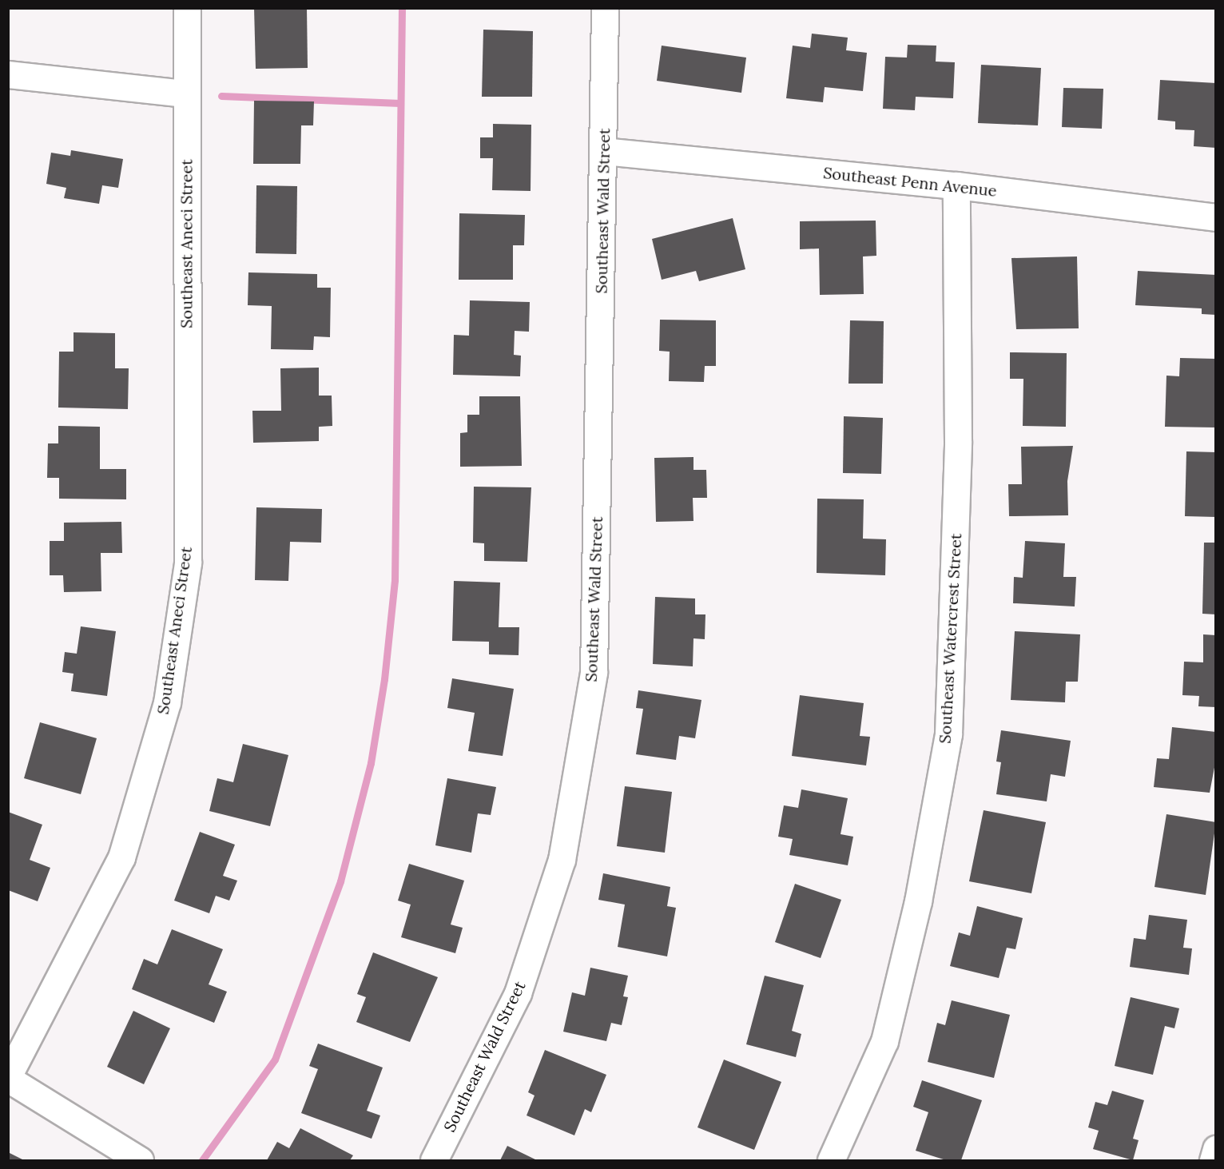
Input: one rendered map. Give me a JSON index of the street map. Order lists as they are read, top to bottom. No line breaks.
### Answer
{"streets":{"street":["Southeast Penn Avenue","Southeast Wald Street","Southeast Aneci Street","Southeast Watercrest Street"]},"crossings":[["Southeast Penn Avenue","Southeast Wald Street"],["Southeast Penn Avenue","Southeast Watercrest Street"]]}
